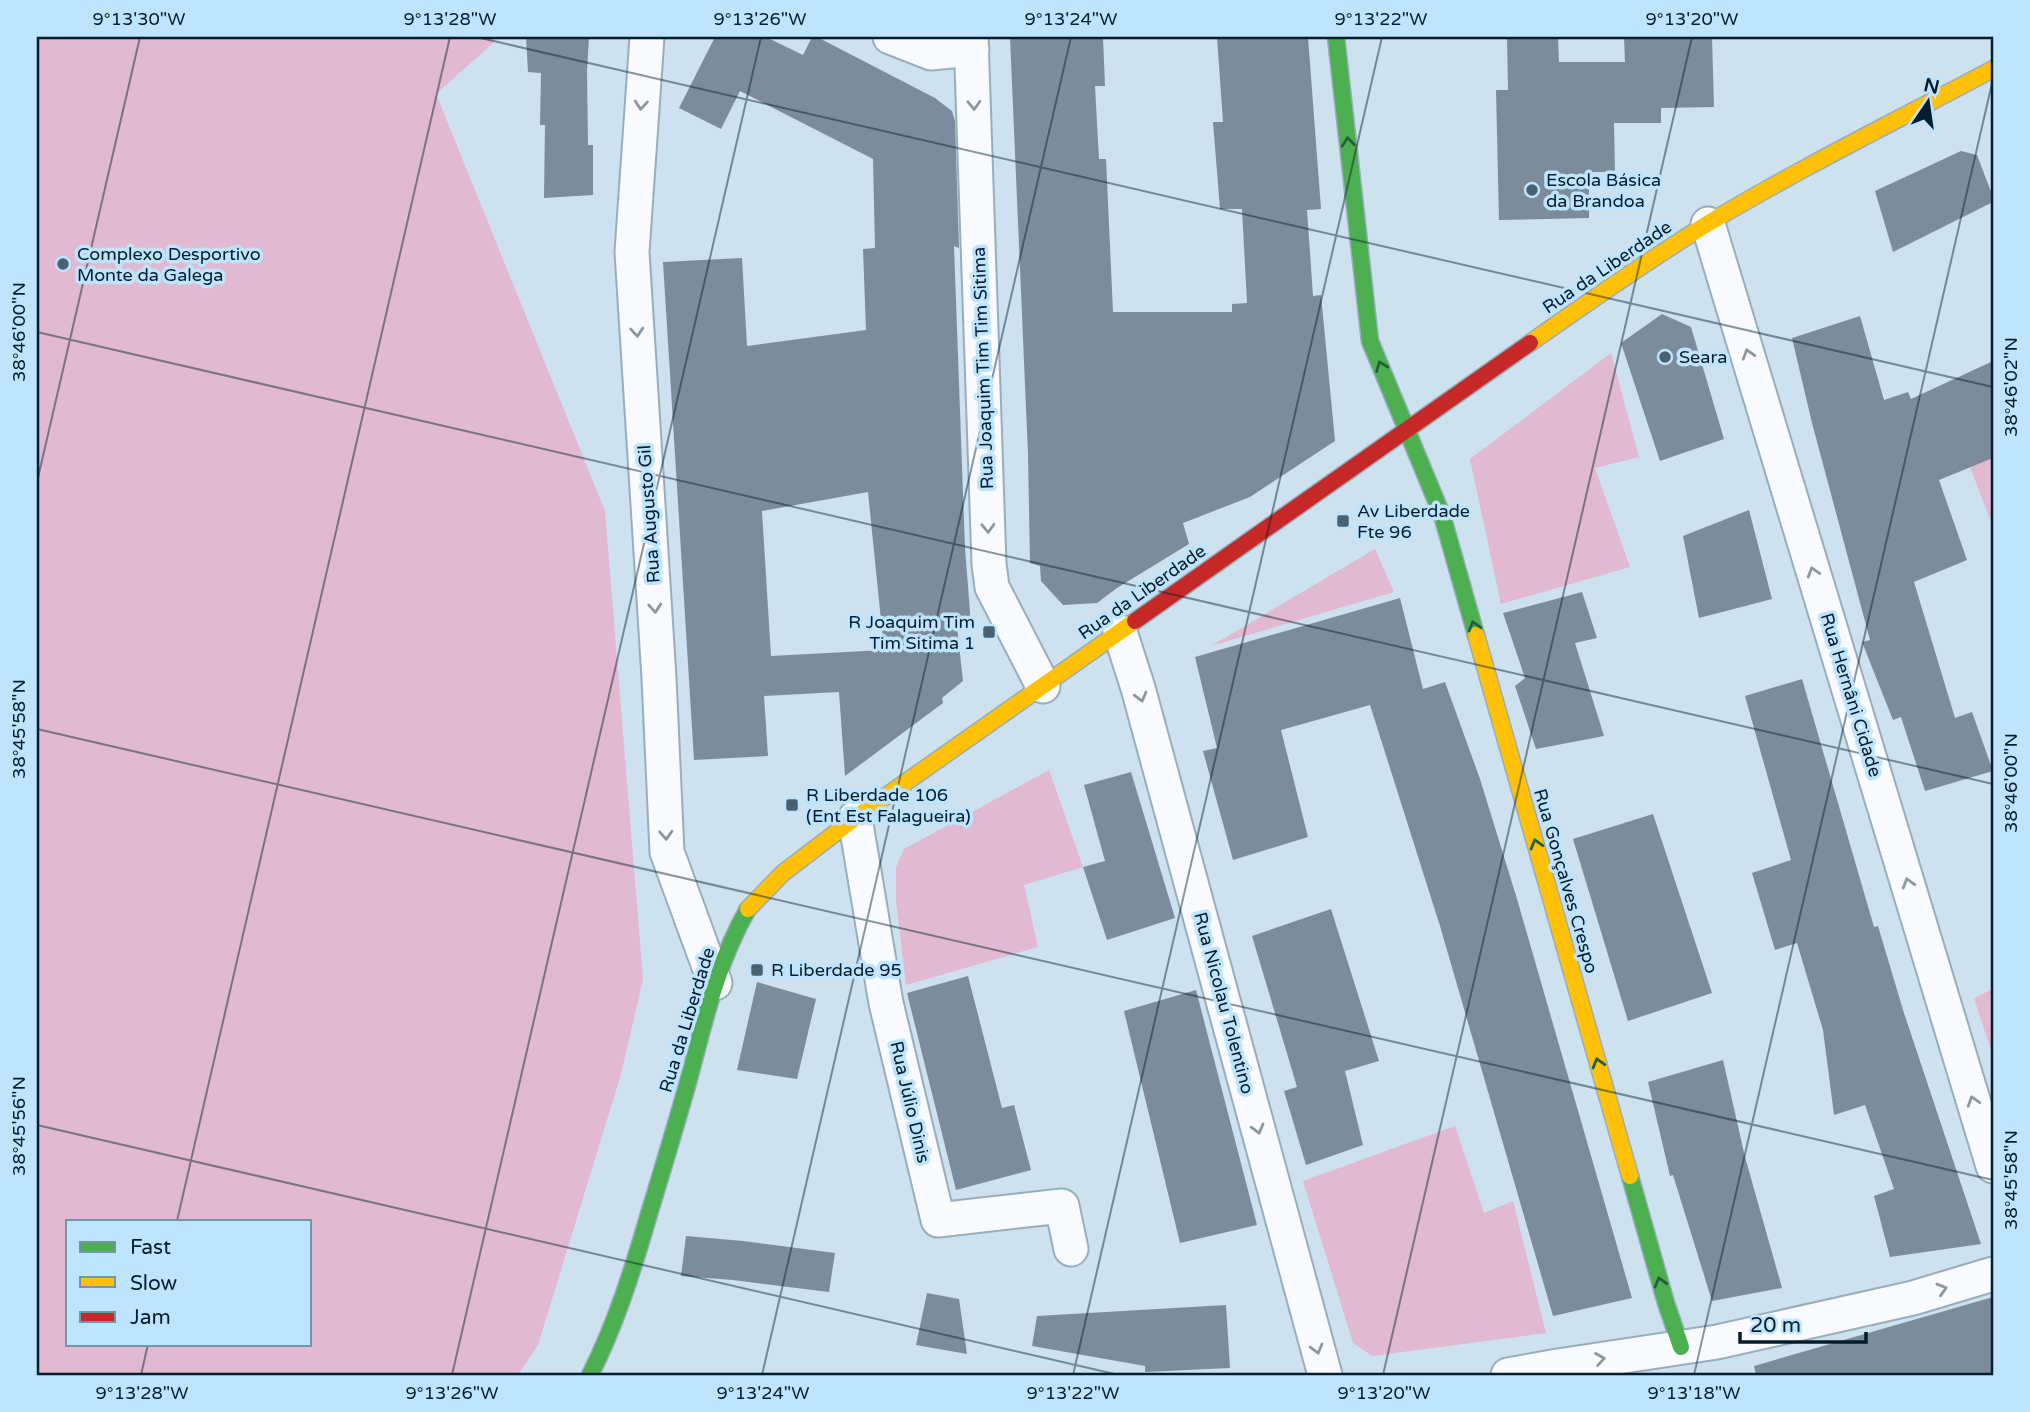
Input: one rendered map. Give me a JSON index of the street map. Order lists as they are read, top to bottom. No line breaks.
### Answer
{"streets":{"street":["Rua da Liberdade","Rua Joaquim Tim Tim Sitima","Rua Augusto Gil","Rua Hernâni Cidade","Rua Gonçalves Crespo","Rua Nicolau Tolentino","Rua Júlio Dinis"]},"crossings":[["Rua da Liberdade","Rua Joaquim Tim Tim Sitima"],["Rua da Liberdade","Rua Augusto Gil"],["Rua da Liberdade","Rua Hernâni Cidade"],["Rua da Liberdade","Rua Gonçalves Crespo"],["Rua da Liberdade","Rua Nicolau Tolentino"],["Rua da Liberdade","Rua Júlio Dinis"]],"one_way":["Rua Joaquim Tim Tim Sitima","Rua Augusto Gil","Rua Hernâni Cidade","Rua Gonçalves Crespo","Rua Nicolau Tolentino"],"places":{"other":["Escola Básica da Brandoa","Complexo Desportivo Monte da Galega","Seara"],"transit":["Av Liberdade Fte 96","R Joaquim Tim Tim Sitima 1","R Liberdade 106 (Ent Est Falagueira)","R Liberdade 95"]},"legend":["Fast","Slow","Jam"],"scale_bar":"20 m","north":"top","coordinates":["9°13'30\"W","9°13'28\"W","9°13'26\"W","9°13'24\"W","9°13'22\"W","9°13'20\"W","38°46'00\"N","38°46'02\"N","38°45'58\"N","38°45'56\"N","9°13'18\"W"]}
